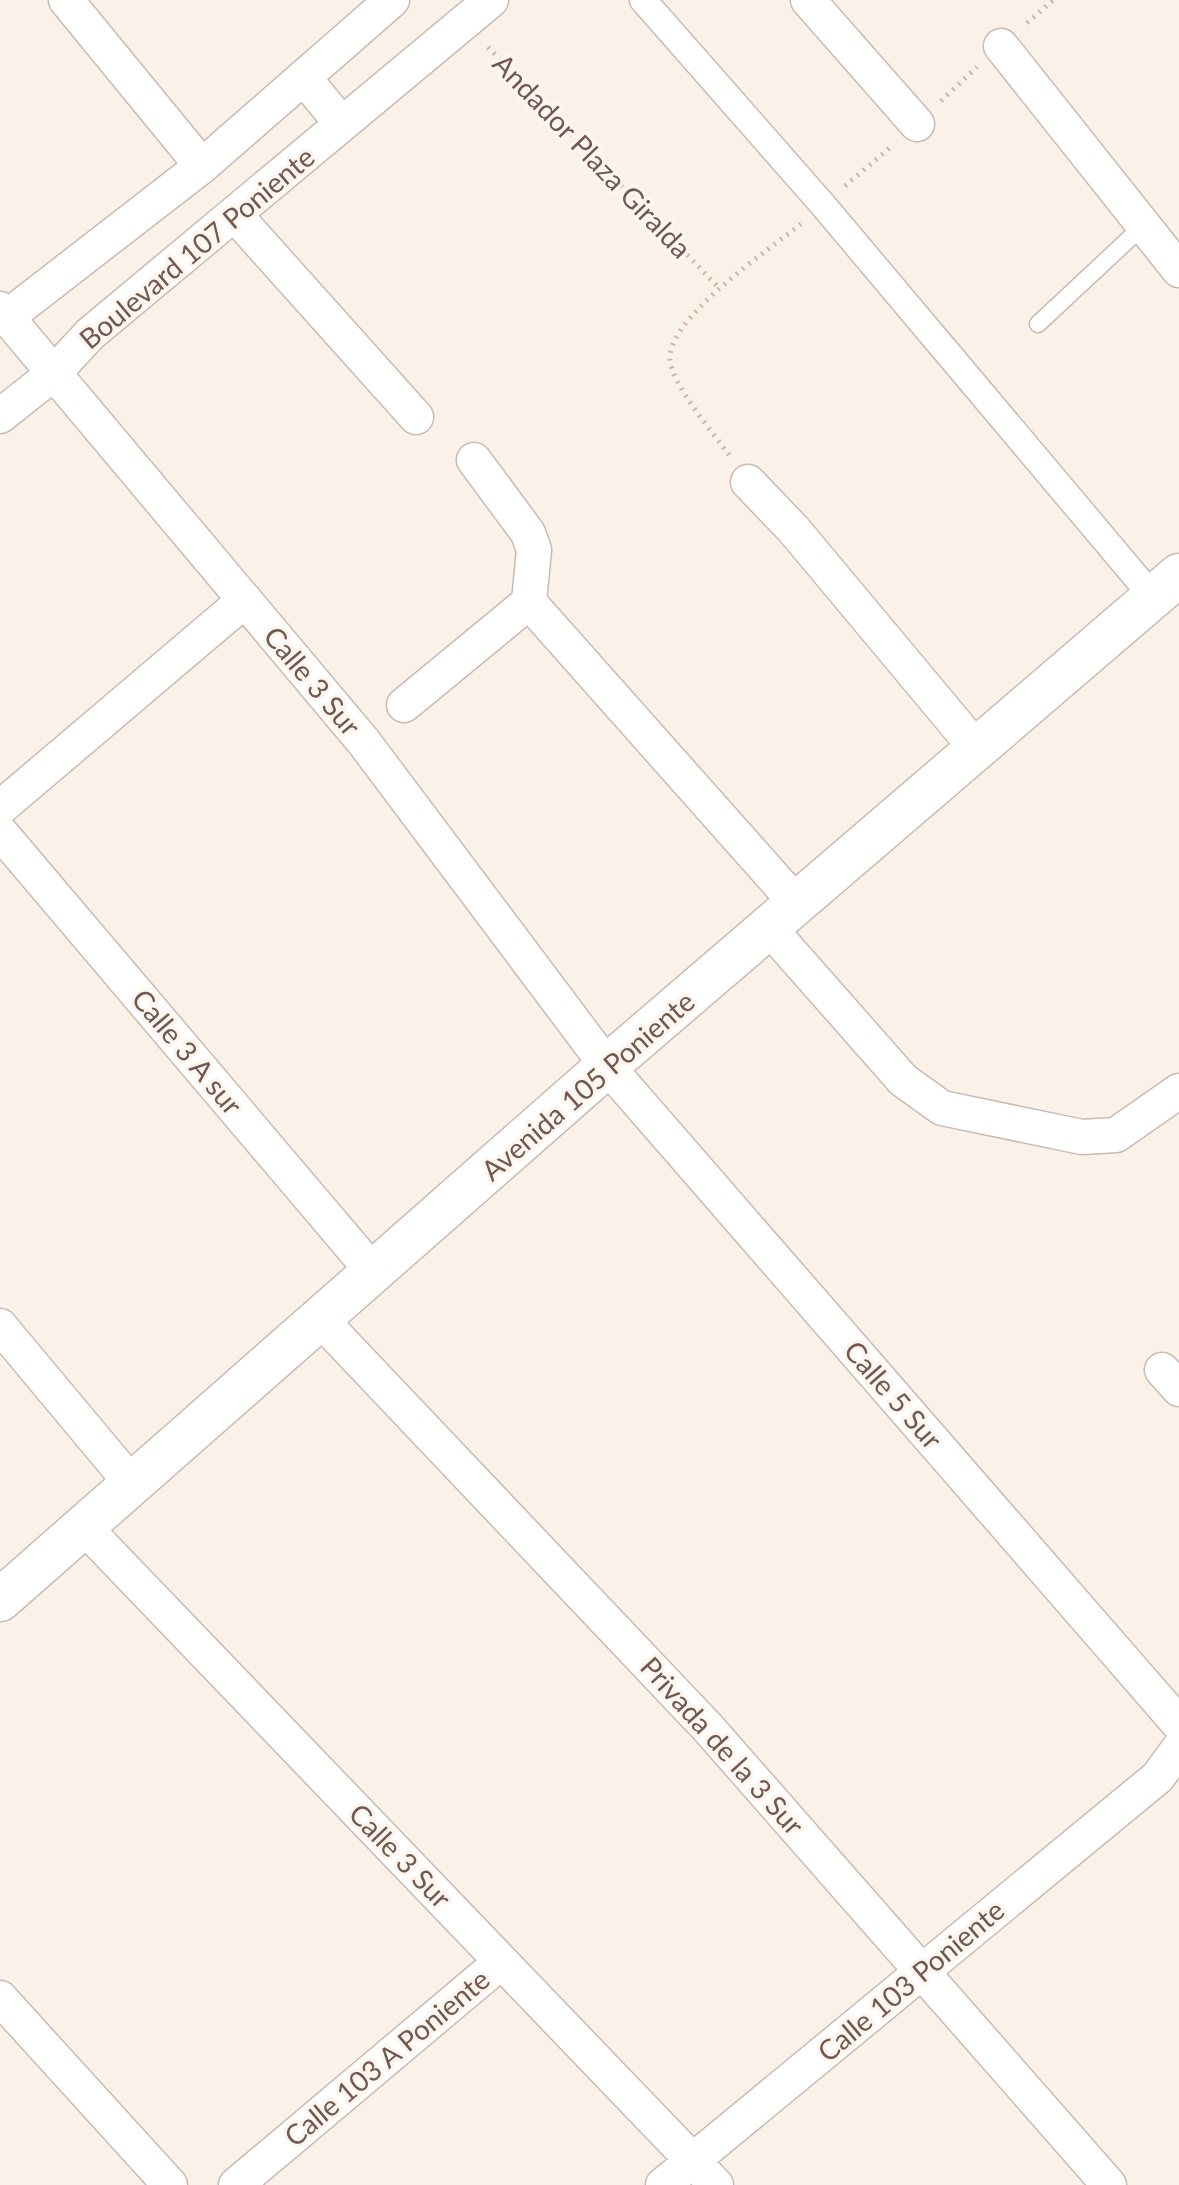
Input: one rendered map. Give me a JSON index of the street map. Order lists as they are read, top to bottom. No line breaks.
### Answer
{"streets":{"street":["Boulevard 107 Poniente","Calle 3 Sur","Calle 3 A sur","Avenida 105 Poniente","Calle 5 Sur","Privada de la 3 Sur","Calle 103 Poniente","Calle 103 A Poniente"],"path":["Andador Plaza Giralda"]},"crossings":[["Andador Plaza Giralda","Boulevard 107 Poniente"],["Boulevard 107 Poniente","Calle 3 Sur"],["Calle 3 Sur","Avenida 105 Poniente"],["Calle 3 Sur","Calle 5 Sur"],["Calle 3 Sur","Calle 103 Poniente"],["Calle 3 Sur","Calle 103 A Poniente"],["Calle 3 A sur","Avenida 105 Poniente"],["Avenida 105 Poniente","Calle 5 Sur"],["Avenida 105 Poniente","Privada de la 3 Sur"],["Privada de la 3 Sur","Calle 103 Poniente"]]}
